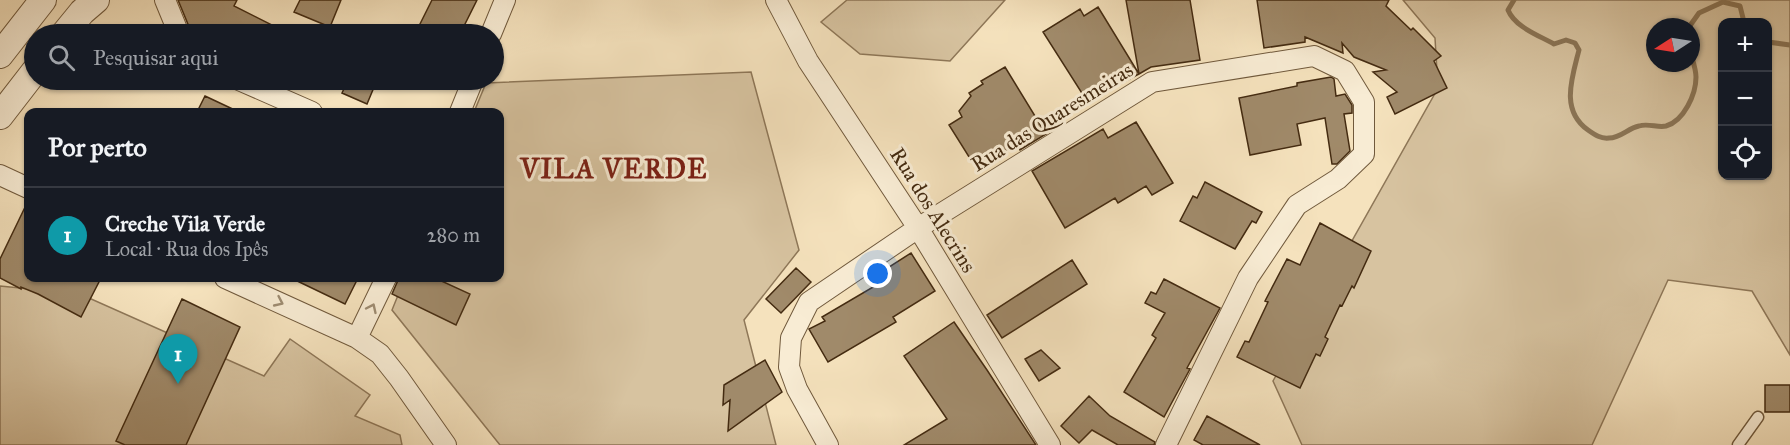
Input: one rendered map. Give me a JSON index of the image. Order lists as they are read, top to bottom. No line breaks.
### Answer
{"streets":{"street":["Rua das Quaresmeiras","Rua dos Alecrins"]},"crossings":[["Rua das Quaresmeiras","Rua dos Alecrins"]],"districts":["VILA VERDE"],"north":"left","page":{"map_buttons":["+","−"],"search":"Pesquisar aqui","heading":"Por perto","list":[{"mark":"1","name":"Creche Vila Verde","note":"Local · Rua dos Ipês","value":"280 m"}],"pins":"1"}}
